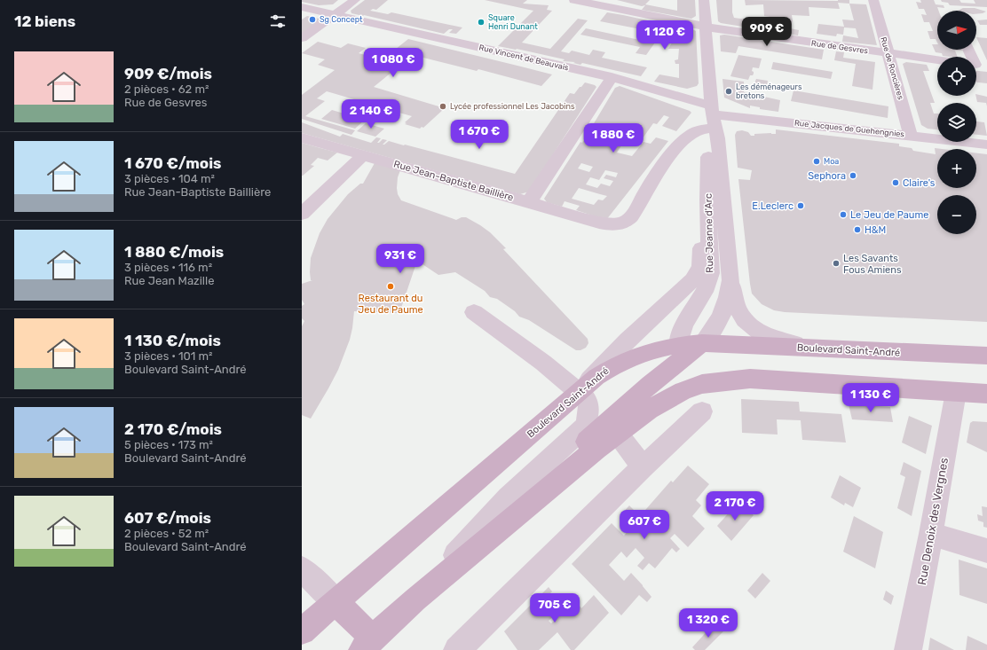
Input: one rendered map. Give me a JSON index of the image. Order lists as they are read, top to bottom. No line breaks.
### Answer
{"streets":{"main road":["Boulevard Saint-André"],"street":["Rue de Gesvres","Rue Vincent de Beauvais","Rue de Roncières","Rue Jacques de Guehengnies","Rue Jean-Baptiste Baillière","Rue Jeanne d'Arc","Rue Denoix des Vergnes"]},"crossings":[["Rue de Gesvres","Rue de Roncières"],["Rue de Gesvres","Rue Jeanne d'Arc"],["Rue Vincent de Beauvais","Rue Jacques de Guehengnies"],["Rue Vincent de Beauvais","Rue Jean-Baptiste Baillière"],["Rue Vincent de Beauvais","Rue Jeanne d'Arc"],["Rue de Roncières","Rue Jacques de Guehengnies"],["Rue Jacques de Guehengnies","Rue Jean-Baptiste Baillière"],["Rue Jacques de Guehengnies","Rue Jeanne d'Arc"],["Rue Jean-Baptiste Baillière","Rue Jeanne d'Arc"],["Rue Jeanne d'Arc","Boulevard Saint-André"]],"places":["Sg Concept","Square Henri Dunant","Les déménageurs bretons","Lycée professionnel Les Jacobins","Moa","Sephora","Claire's","E.Leclerc","Le Jeu de Paume","H&M","Les Savants Fous Amiens","Restaurant du Jeu de Paume"],"north":"right","page":{"heading":"12 biens","map_buttons":["+","−"],"price":["909 €","1 120 €","1 080 €","2 140 €","1 670 €","1 880 €","931 €","1 130 €","2 170 €","607 €","705 €","1 320 €"],"list":[{"name":"909 €/mois","note":"2 pièces · 62 m² · Rue de Gesvres"},{"name":"1 670 €/mois","note":"3 pièces · 104 m² · Rue Jean-Baptiste Baillière"},{"name":"1 880 €/mois","note":"3 pièces · 116 m² · Rue Jean Mazille"},{"name":"1 130 €/mois","note":"3 pièces · 101 m² · Boulevard Saint-André"},{"name":"2 170 €/mois","note":"5 pièces · 173 m² · Boulevard Saint-André"},{"name":"607 €/mois","note":"2 pièces · 52 m² · Boulevard Saint-André"}]}}
